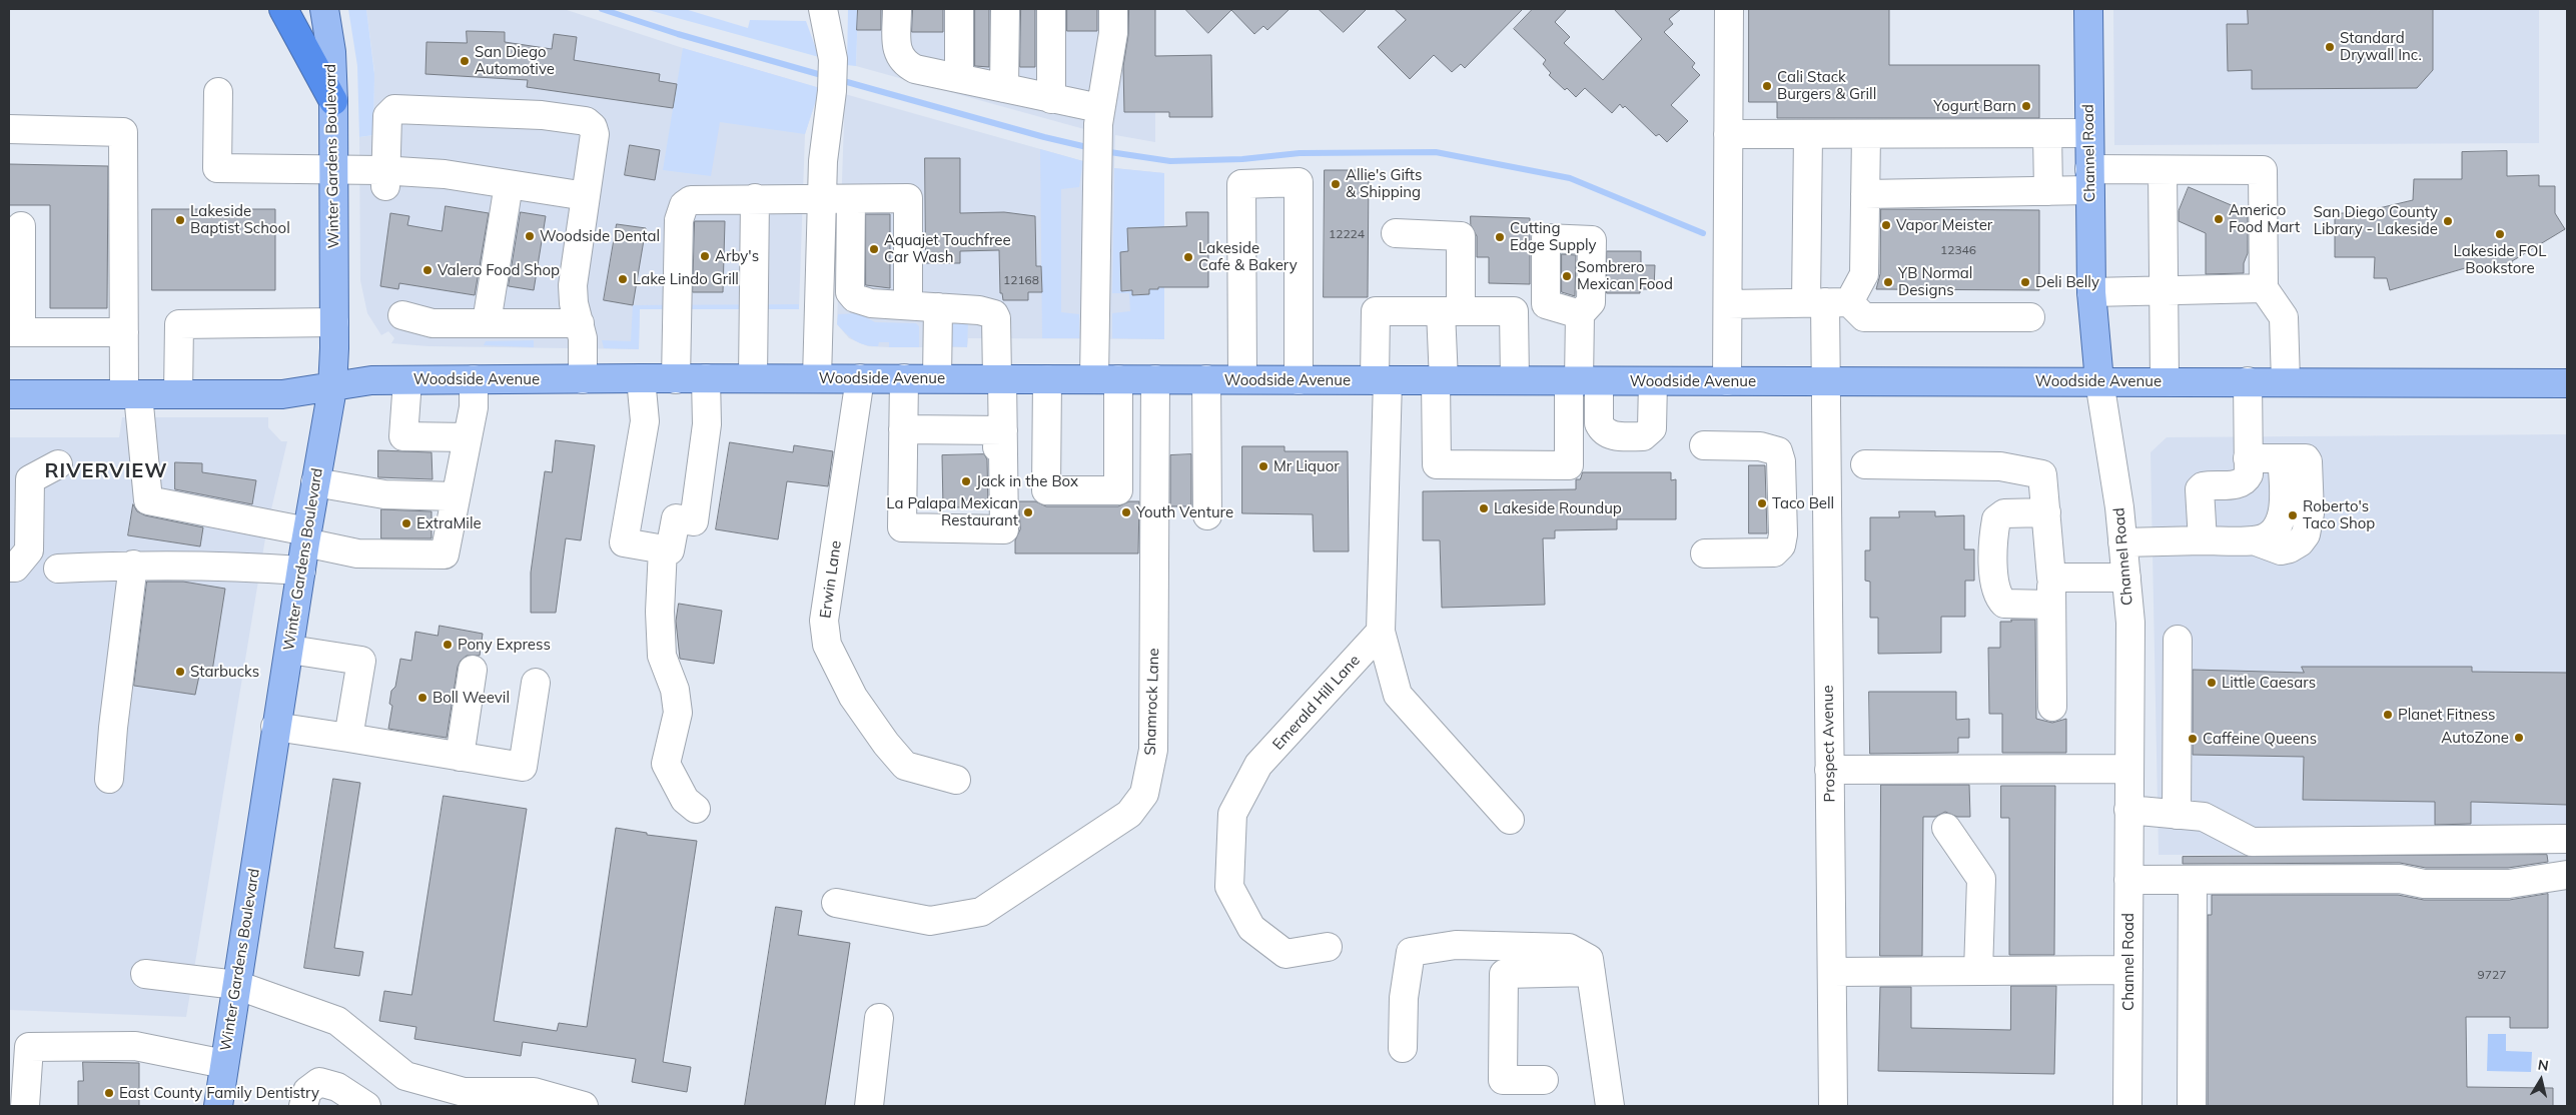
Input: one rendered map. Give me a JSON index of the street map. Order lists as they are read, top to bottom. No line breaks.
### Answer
{"streets":{"main road":["Channel Road","Winter Gardens Boulevard","Woodside Avenue"],"street":["Erwin Lane","Shamrock Lane","Emerald Hill Lane","Prospect Avenue"]},"crossings":[["Channel Road","Woodside Avenue"],["Winter Gardens Boulevard","Woodside Avenue"],["Woodside Avenue","Erwin Lane"],["Woodside Avenue","Shamrock Lane"],["Woodside Avenue","Prospect Avenue"]],"districts":["RIVERVIEW"],"places":["Standard Drywall Inc.","San Diego Automotive","Cali Stack Burgers & Grill","Yogurt Barn","Allie's Gifts & Shipping","Americo Food Mart","Lakeside Baptist School","San Diego County Library - Lakeside","Vapor Meister","Lakeside FOL Bookstore","Woodside Dental","Cutting Edge Supply","Aquajet Touchfree Car Wash","Arby's","Lakeside Cafe & Bakery","Valero Food Shop","Sombrero Mexican Food","Lake Lindo Grill","YB Normal Designs","Deli Belly","Mr Liquor","Jack in the Box","Taco Bell","Lakeside Roundup","La Palapa Mexican Restaurant","Youth Venture","Roberto's Taco Shop","ExtraMile","Pony Express","Starbucks","Little Caesars","Boll Weevil","Planet Fitness","AutoZone","Caffeine Queens","East County Family Dentistry"],"house_numbers":["12224","12346","12168","9727"],"north":"top"}
